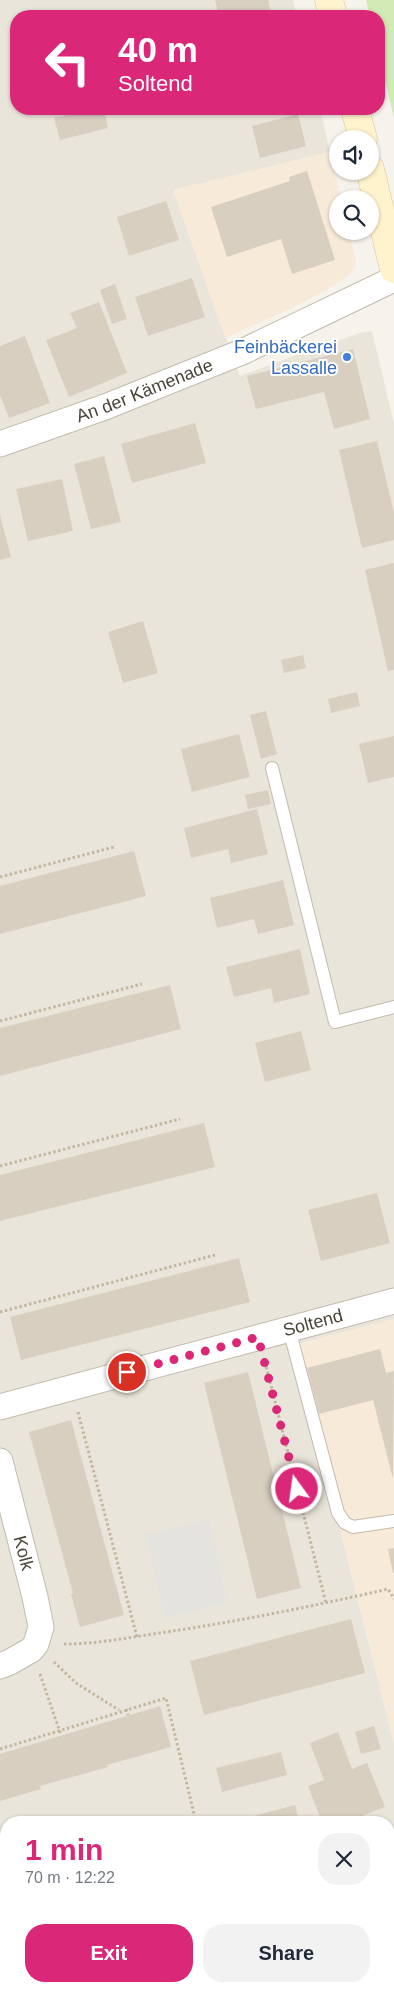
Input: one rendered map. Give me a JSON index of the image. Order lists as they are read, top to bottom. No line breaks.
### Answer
{"streets":{"street":["An der Kämenade","Soltend","Kolk"]},"places":["Feinbäckerei Lassalle"],"page":{"turn":["40 m","Soltend"],"heading":["1 min","70 m · 12:22"],"buttons":["Exit","Share"]}}
